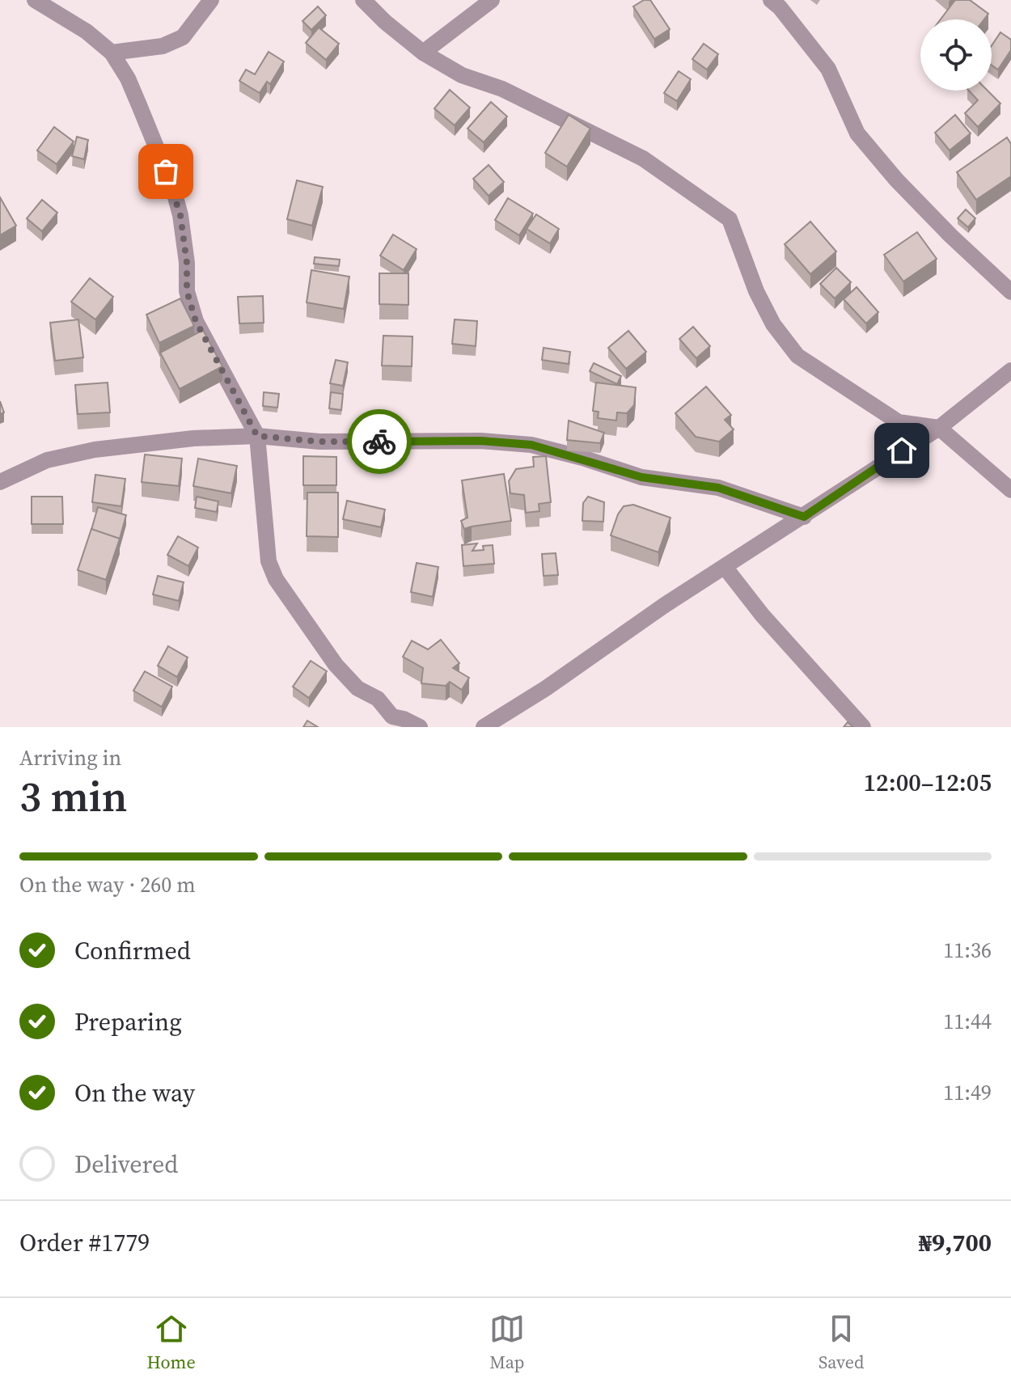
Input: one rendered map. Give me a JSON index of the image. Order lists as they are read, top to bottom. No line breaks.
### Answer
{"page":{"heading":["3 min","Arriving in","12:00–12:05"],"panel":["Order #1779","₦9,700"],"bar":"On the way · 260 m","list":[["Confirmed","11:36"],["Preparing","11:44"],["On the way","11:49"],"Delivered"],"tabs":["Home","Map","Saved"]}}
